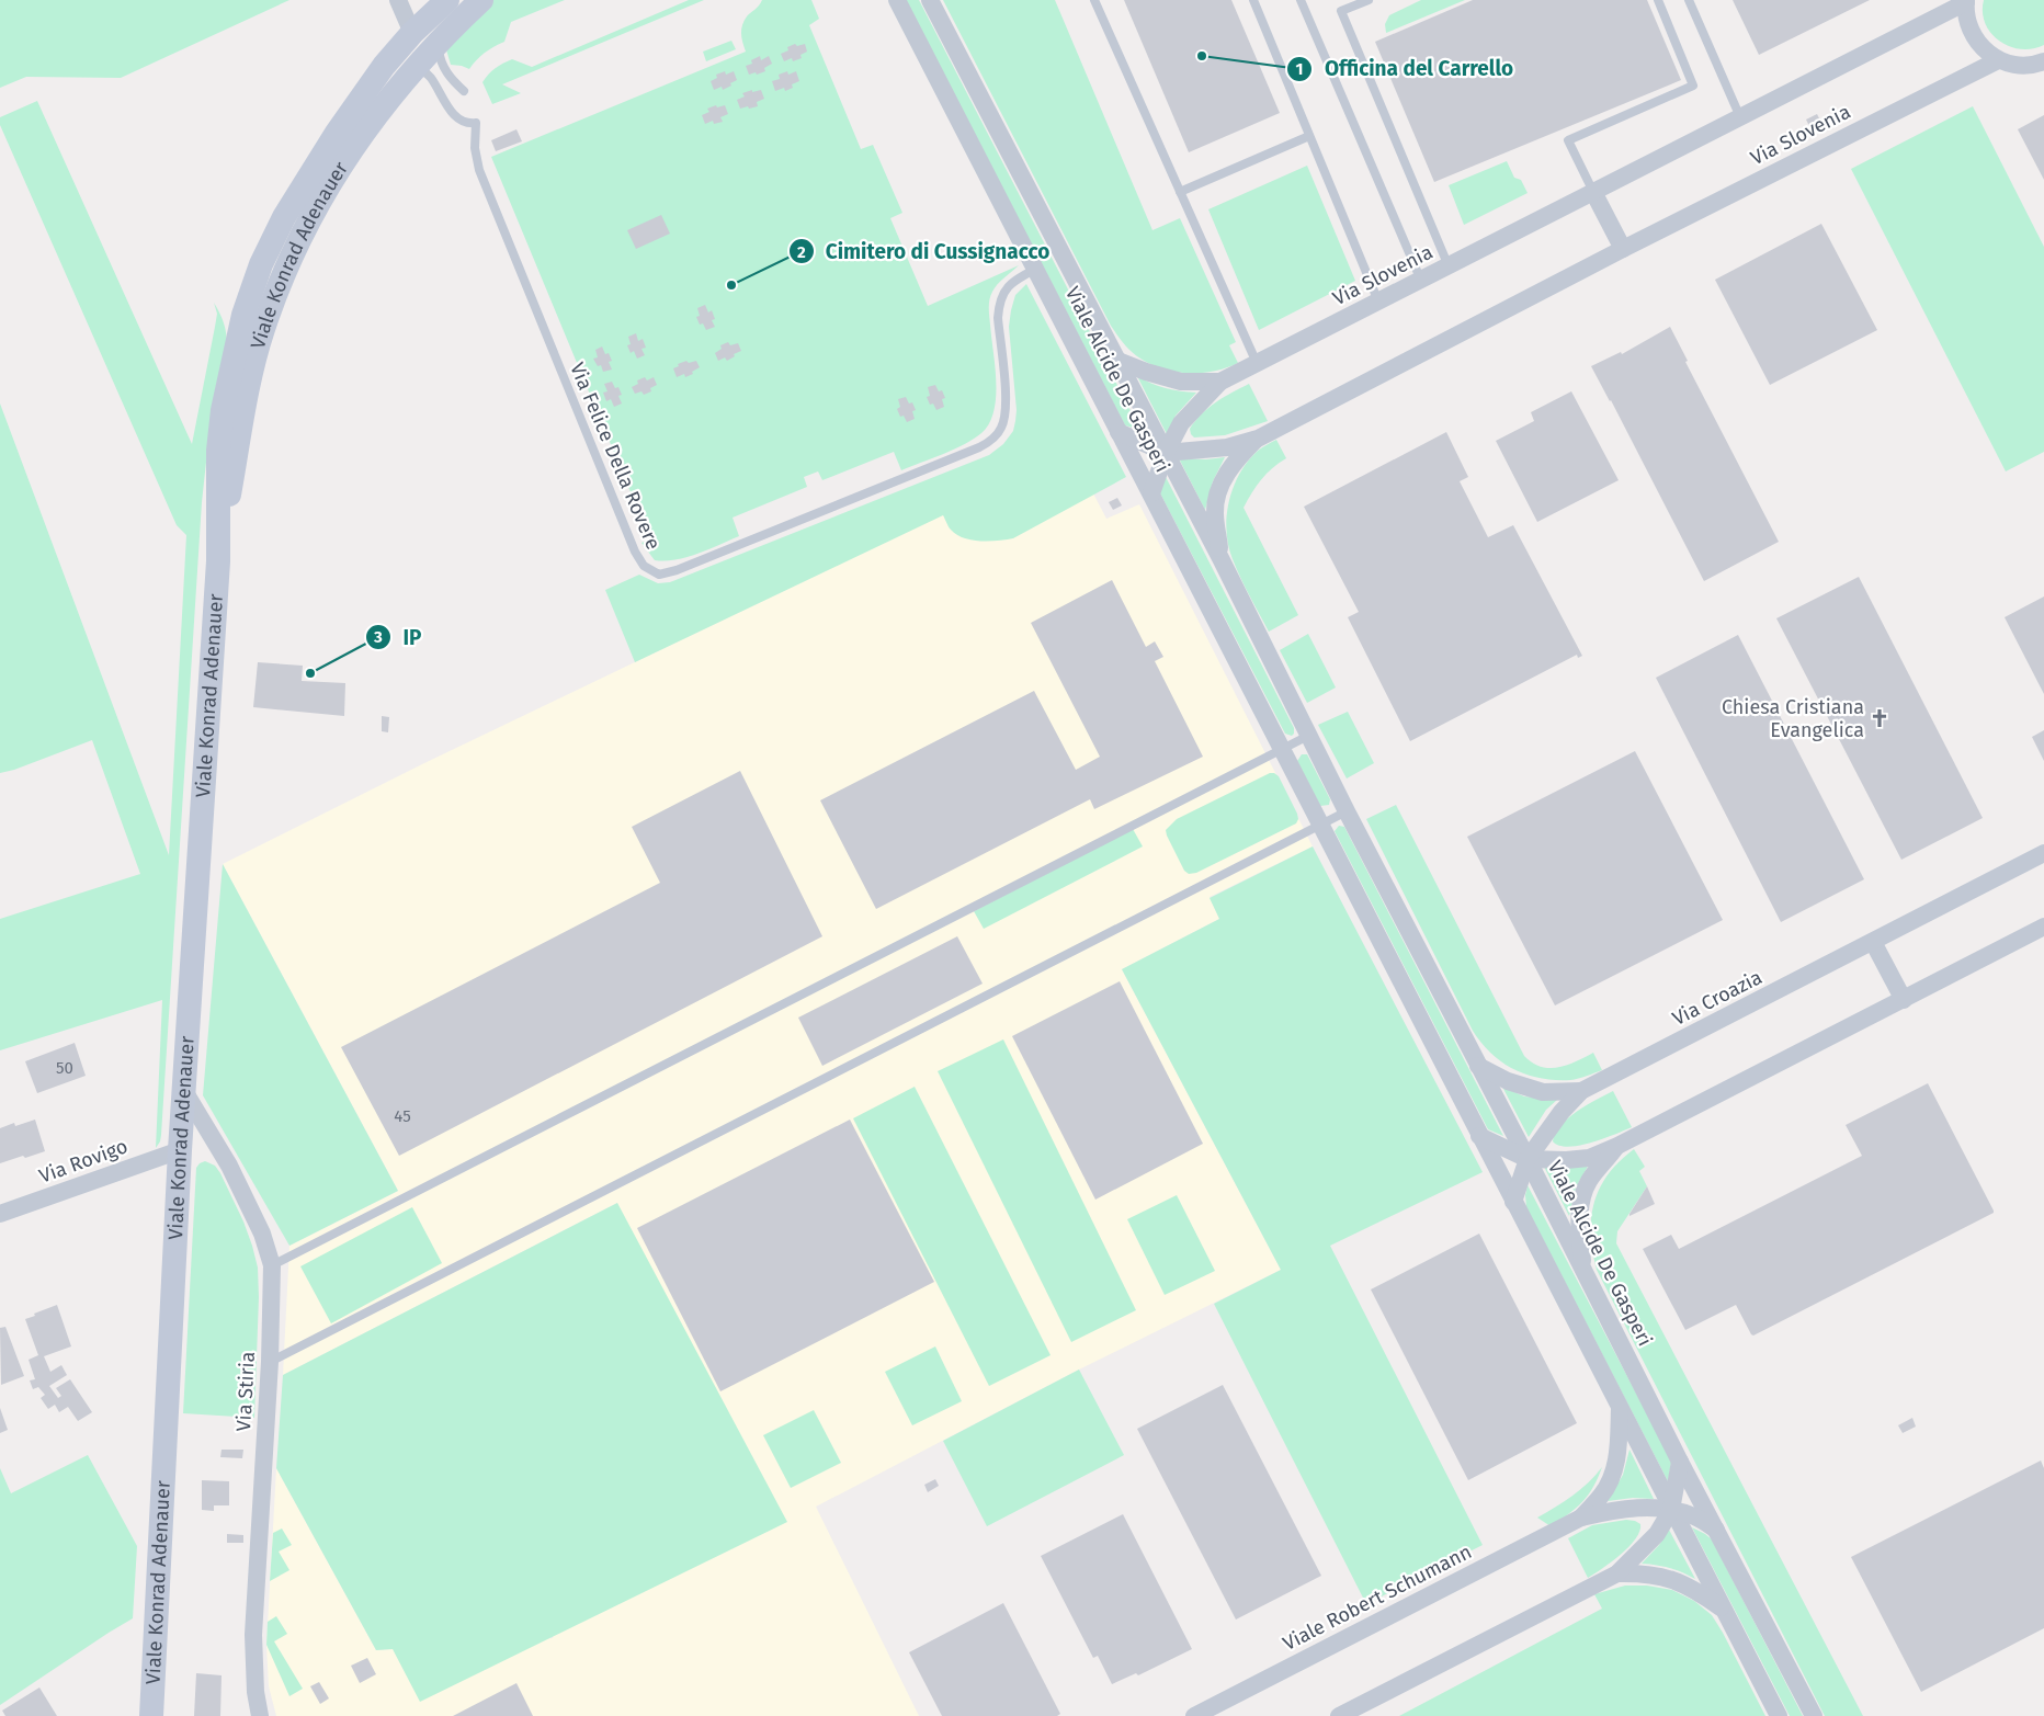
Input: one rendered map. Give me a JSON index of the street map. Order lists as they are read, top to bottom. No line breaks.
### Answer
{"streets":{"main road":["Viale Konrad Adenauer"],"street":["Via Slovenia","Viale Alcide De Gasperi","Via Croazia","Via Rovigo","Via Stiria","Viale Robert Schumann"],"lane":["Via Felice Della Rovere"]},"crossings":[["Via Slovenia","Viale Alcide De Gasperi"],["Viale Konrad Adenauer","Via Felice Della Rovere"],["Viale Konrad Adenauer","Via Rovigo"],["Viale Konrad Adenauer","Via Stiria"],["Viale Alcide De Gasperi","Via Felice Della Rovere"],["Viale Alcide De Gasperi","Via Croazia"],["Viale Alcide De Gasperi","Viale Robert Schumann"]],"places":{"other":["Officina del Carrello","Cimitero di Cussignacco","IP"],"church":["Chiesa Cristiana Evangelica"]},"house_numbers":["50","45"]}
